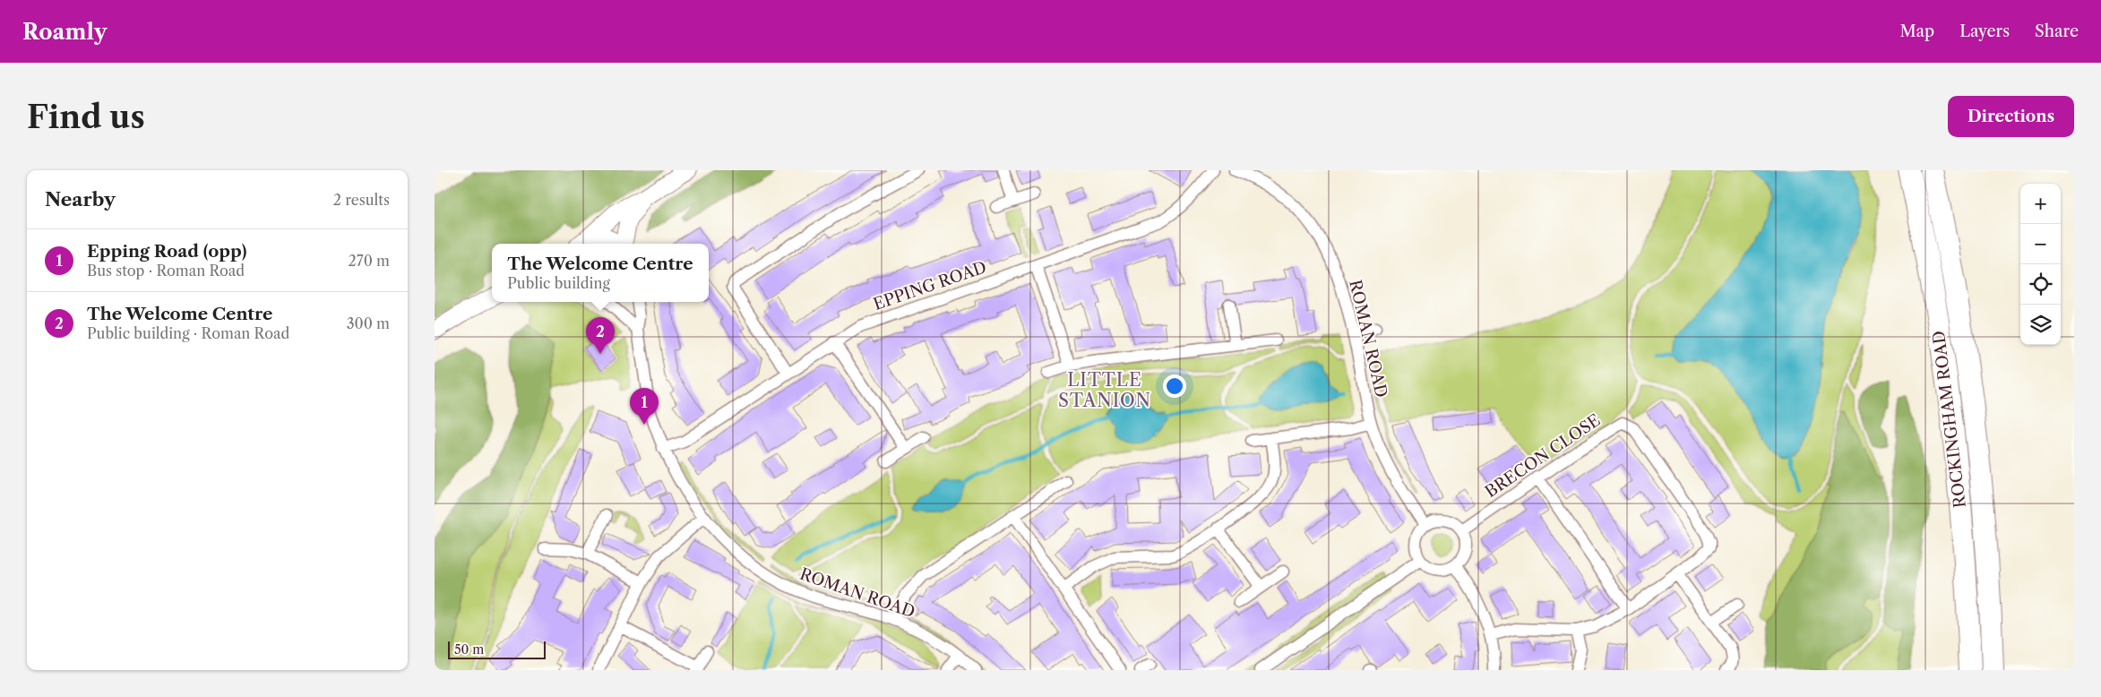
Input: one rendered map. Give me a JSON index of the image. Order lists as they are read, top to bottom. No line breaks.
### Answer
{"streets":{"highway":["ROCKINGHAM ROAD"],"street":["EPPING ROAD","ROMAN ROAD","BRECON CLOSE"]},"crossings":[["EPPING ROAD","ROMAN ROAD"],["ROMAN ROAD","BRECON CLOSE"]],"districts":["LITTLE STANION"],"scale_bar":"50 m","page":{"header":"Roamly","nav":["Map","Layers","Share"],"buttons":"Directions","title":"Find us","heading":["Nearby","2 results"],"map_buttons":["+","−"],"list":[{"mark":"1","name":"Epping Road (opp)","note":"Bus stop · Roman Road","value":"270 m"},{"mark":"2","name":"The Welcome Centre","note":"Public building · Roman Road","value":"300 m"}],"popup":["The Welcome Centre","Public building"],"pins":["2","1"],"scale":"50 m"}}
